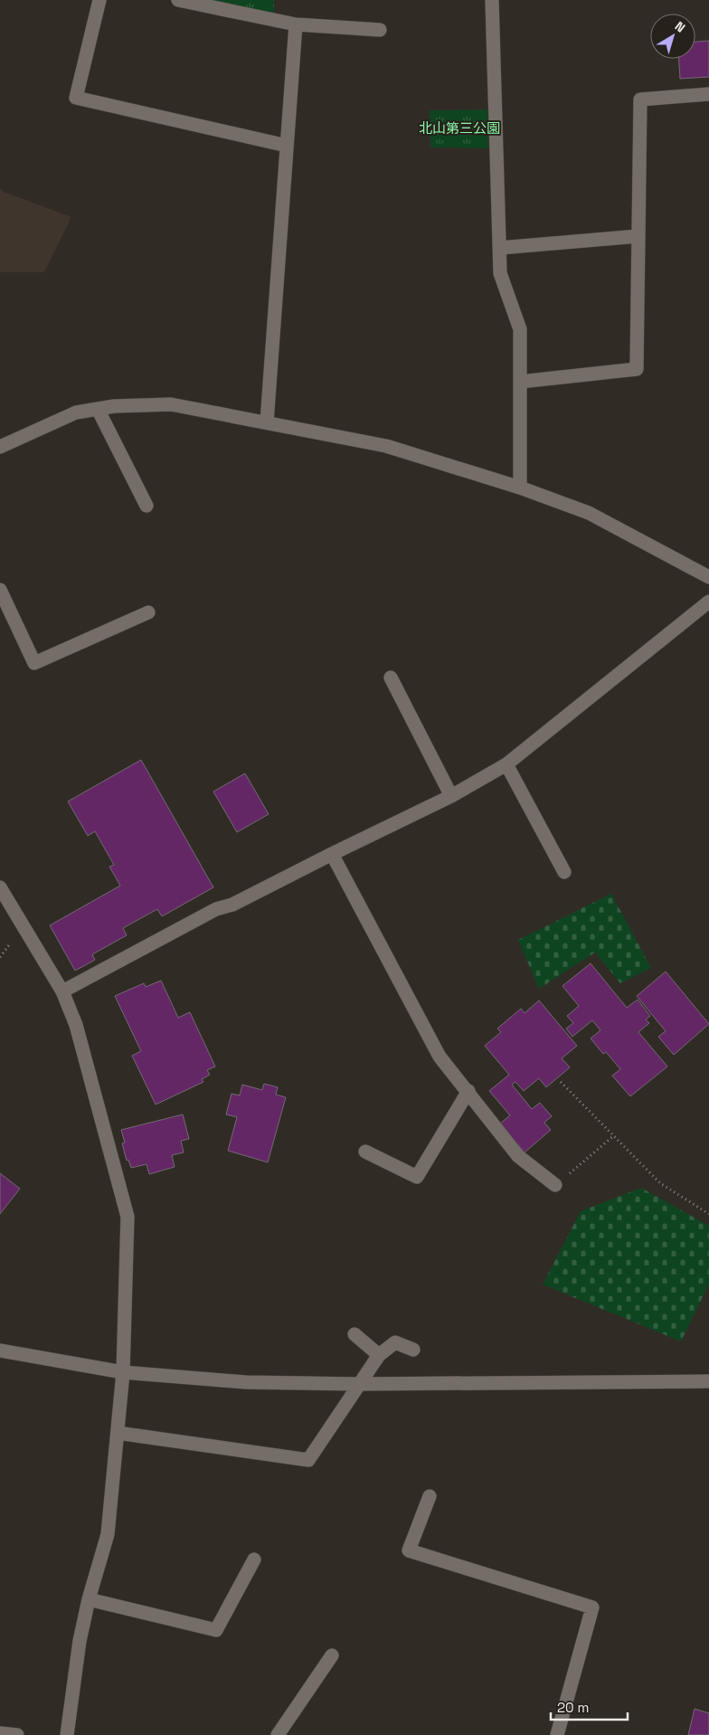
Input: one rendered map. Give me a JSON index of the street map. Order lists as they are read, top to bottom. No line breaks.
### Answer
{"parks":["北山第三公園"],"scale_bar":"20 m","north":"top right"}
